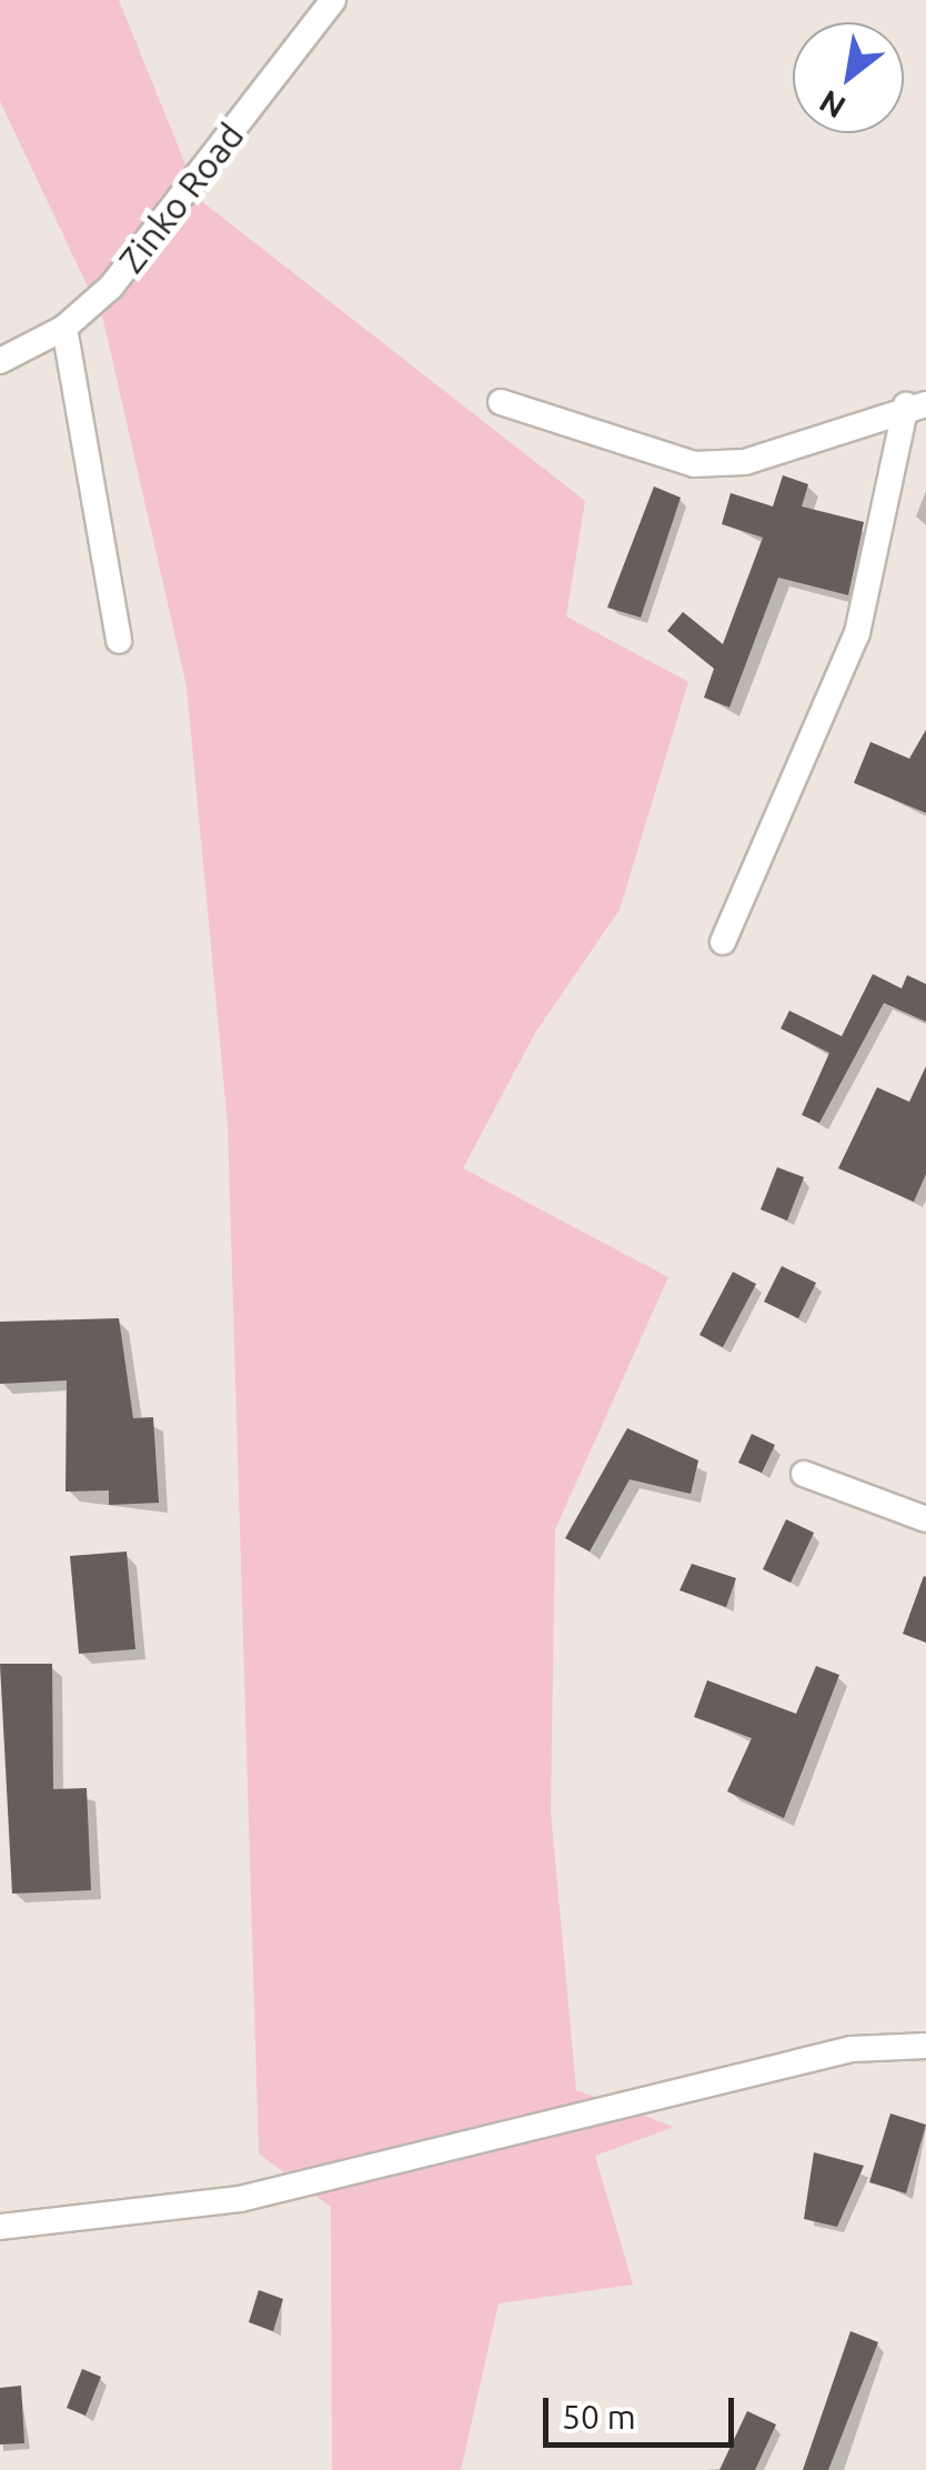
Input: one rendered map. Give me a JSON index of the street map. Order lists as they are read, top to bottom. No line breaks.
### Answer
{"streets":{"street":["Zinko Road"]},"scale_bar":"50 m","north":"bottom left"}
